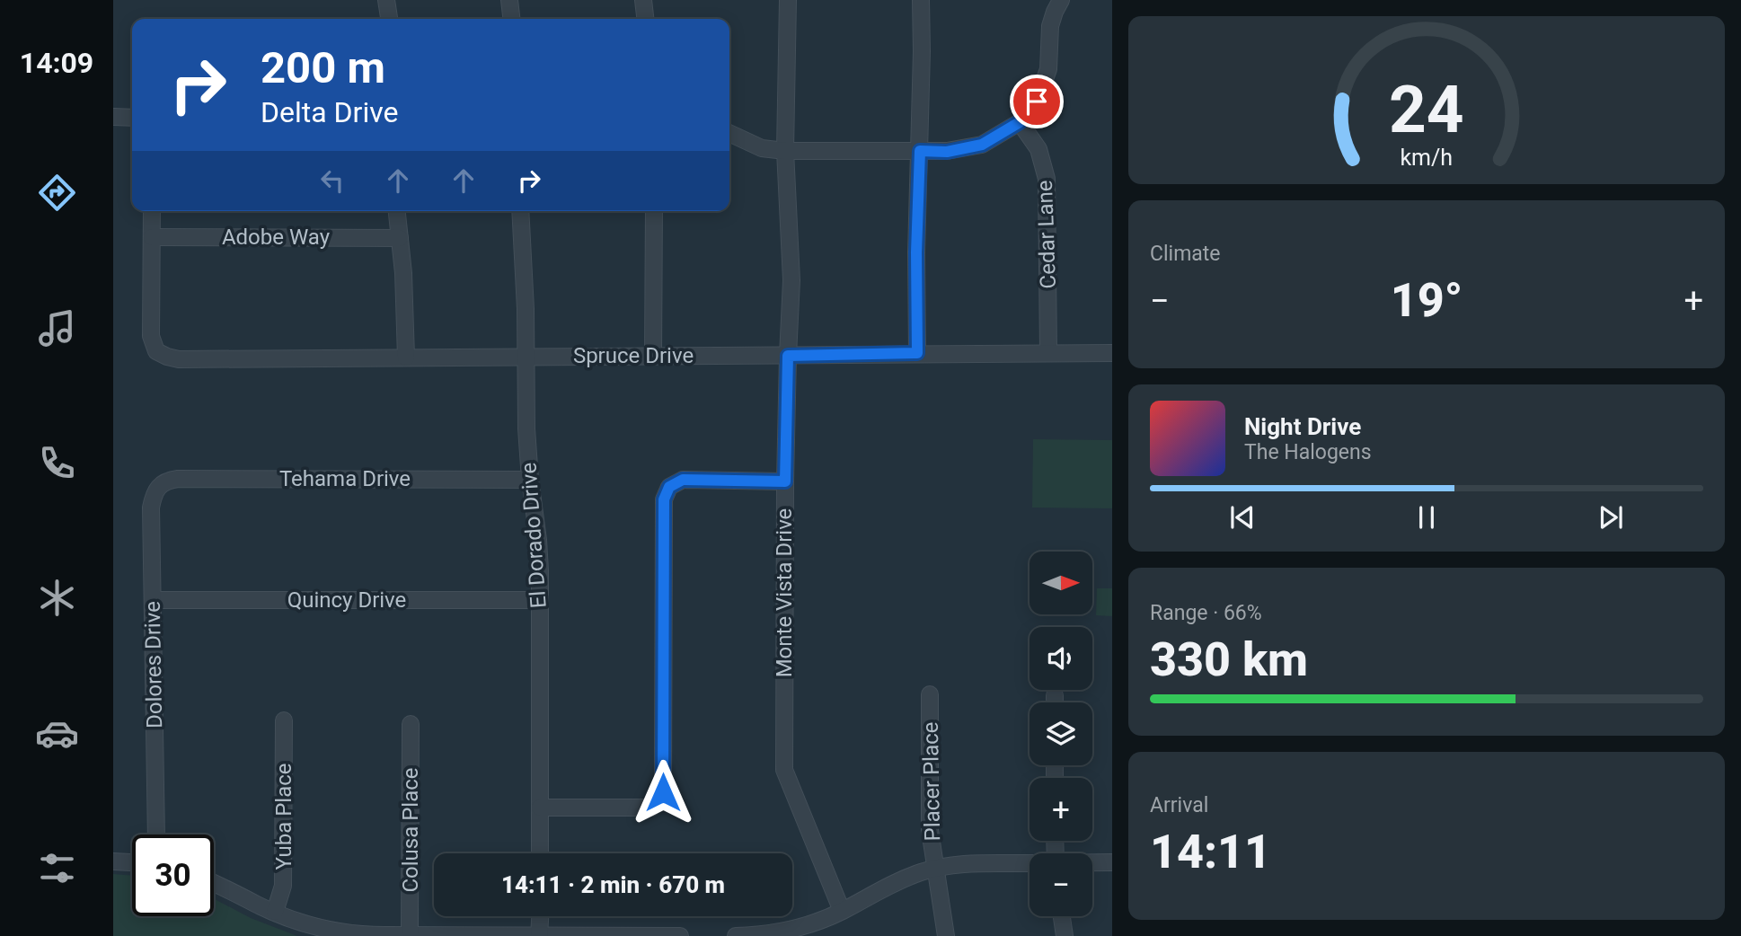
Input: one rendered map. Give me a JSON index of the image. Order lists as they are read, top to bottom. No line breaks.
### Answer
{"streets":{"street":["Cedar Lane","Adobe Way","Spruce Drive","Tehama Drive","El Dorado Drive","Monte Vista Drive","Quincy Drive","Dolores Drive","Placer Place","Yuba Place","Colusa Place"]},"crossings":[["Cedar Lane","Spruce Drive"],["Adobe Way","Spruce Drive"],["Spruce Drive","El Dorado Drive"],["Spruce Drive","Monte Vista Drive"],["Tehama Drive","El Dorado Drive"],["Tehama Drive","Dolores Drive"],["El Dorado Drive","Quincy Drive"],["Quincy Drive","Dolores Drive"]],"north":"right","page":{"tabs":"14:09","turn":["200 m","Delta Drive"],"tile":["Climate",["Range · 66%","330 km"],["Arrival","14:11"]],"heat":["−","19°","+"],"song":["Night Drive","The Halogens"],"map_buttons":["+","−"],"limit":"30","trip":"14:11 · 2 min · 670 m","gauge":["24","km/h"]}}
